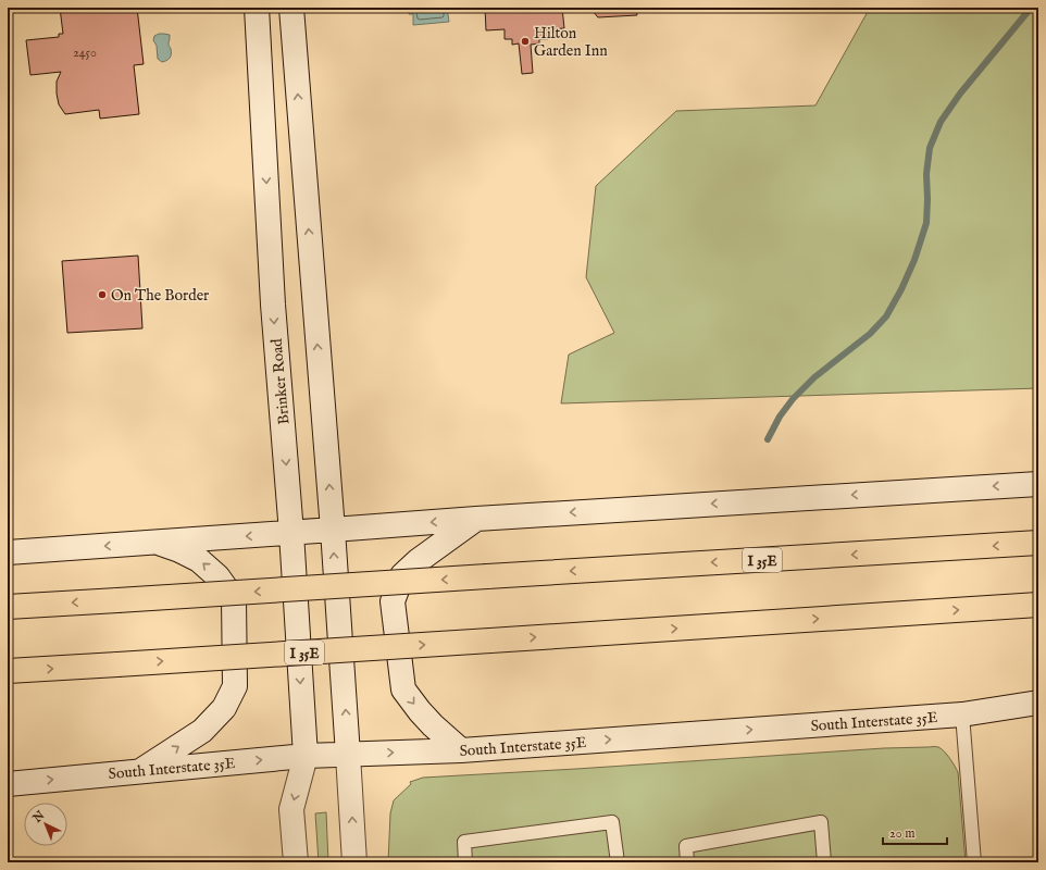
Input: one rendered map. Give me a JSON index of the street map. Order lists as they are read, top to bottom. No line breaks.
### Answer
{"streets":{"highway":["I 35E"],"main road":["Brinker Road","South Interstate 35E"]},"crossings":[["Brinker Road","South Interstate 35E"]],"one_way":["South Interstate 35E"],"places":["Hilton Garden Inn","On The Border"],"house_numbers":["2450"],"scale_bar":"20 m","north":"top left"}
